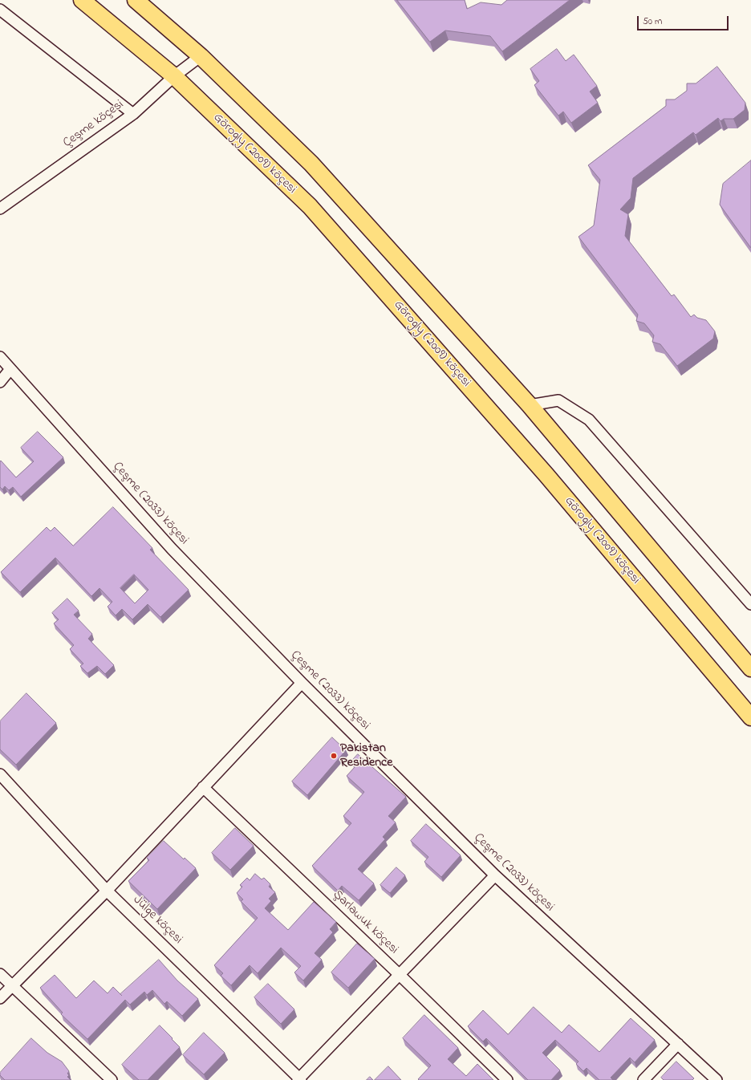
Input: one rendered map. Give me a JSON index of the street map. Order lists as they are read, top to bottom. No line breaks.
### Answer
{"streets":{"main road":["Görogly (2009) köçesi"],"street":["Çeşme köçesi","Çeşme (2033) köçesi","Jülge köçesi","Şarlawuk köçesi"]},"crossings":[["Çeşme köçesi","Görogly (2009) köçesi"]],"places":["Pakistan Residence"],"scale_bar":"50 m"}
